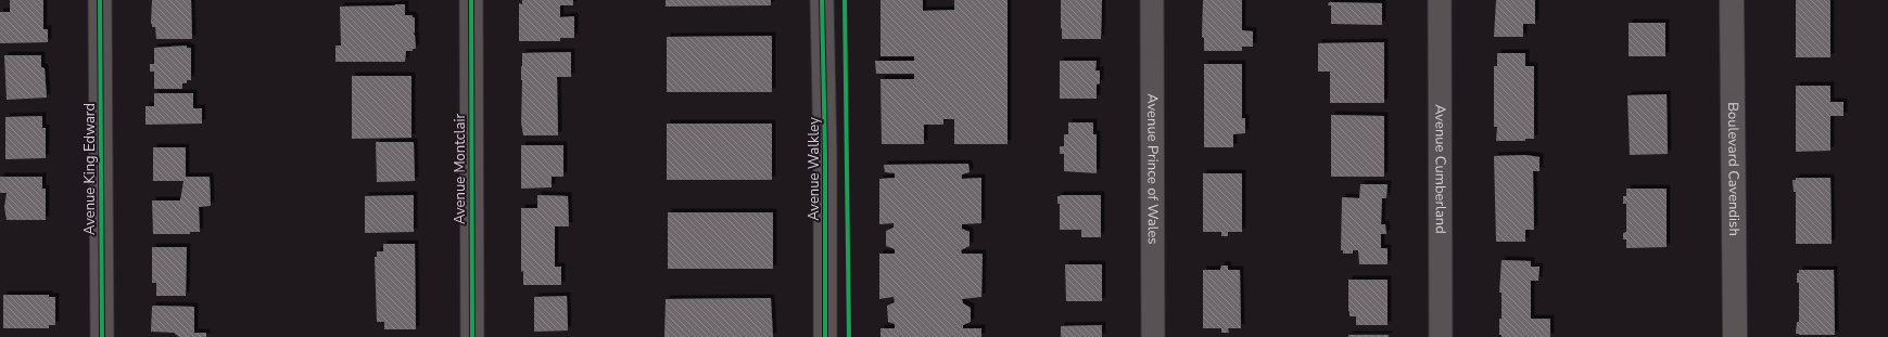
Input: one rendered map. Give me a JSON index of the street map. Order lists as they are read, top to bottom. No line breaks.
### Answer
{"streets":{"main road":["Boulevard Cavendish"],"street":["Avenue King Edward","Avenue Montclair","Avenue Walkley","Avenue Prince of Wales","Avenue Cumberland"]}}
